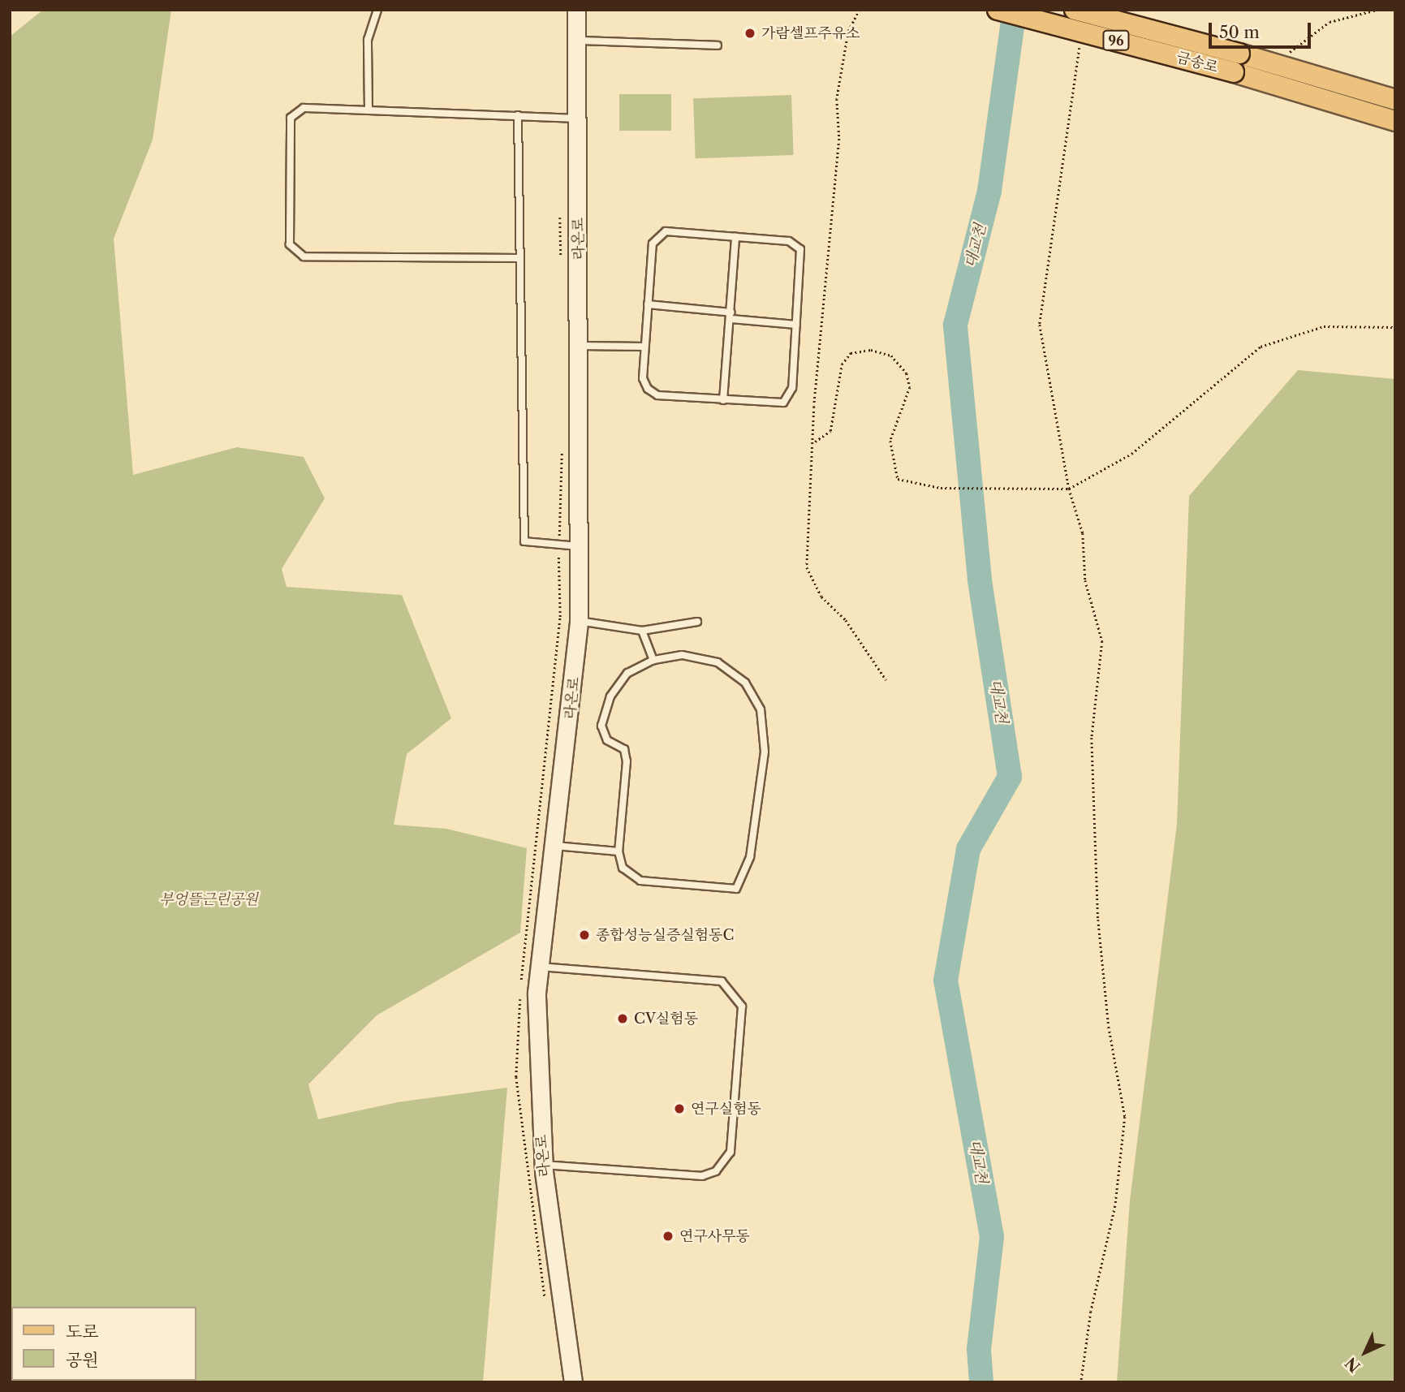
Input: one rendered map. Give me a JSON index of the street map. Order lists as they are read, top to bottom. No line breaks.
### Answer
{"streets":{"main road":["96","금송로","라온로"]},"water":["대교천"],"parks":["부엉뜰근린공원"],"places":["가람셀프주유소","종합성능실증실험동C","CV실험동","연구실험동","연구사무동"],"legend":["도로","공원"],"scale_bar":"50 m","north":"bottom left"}
